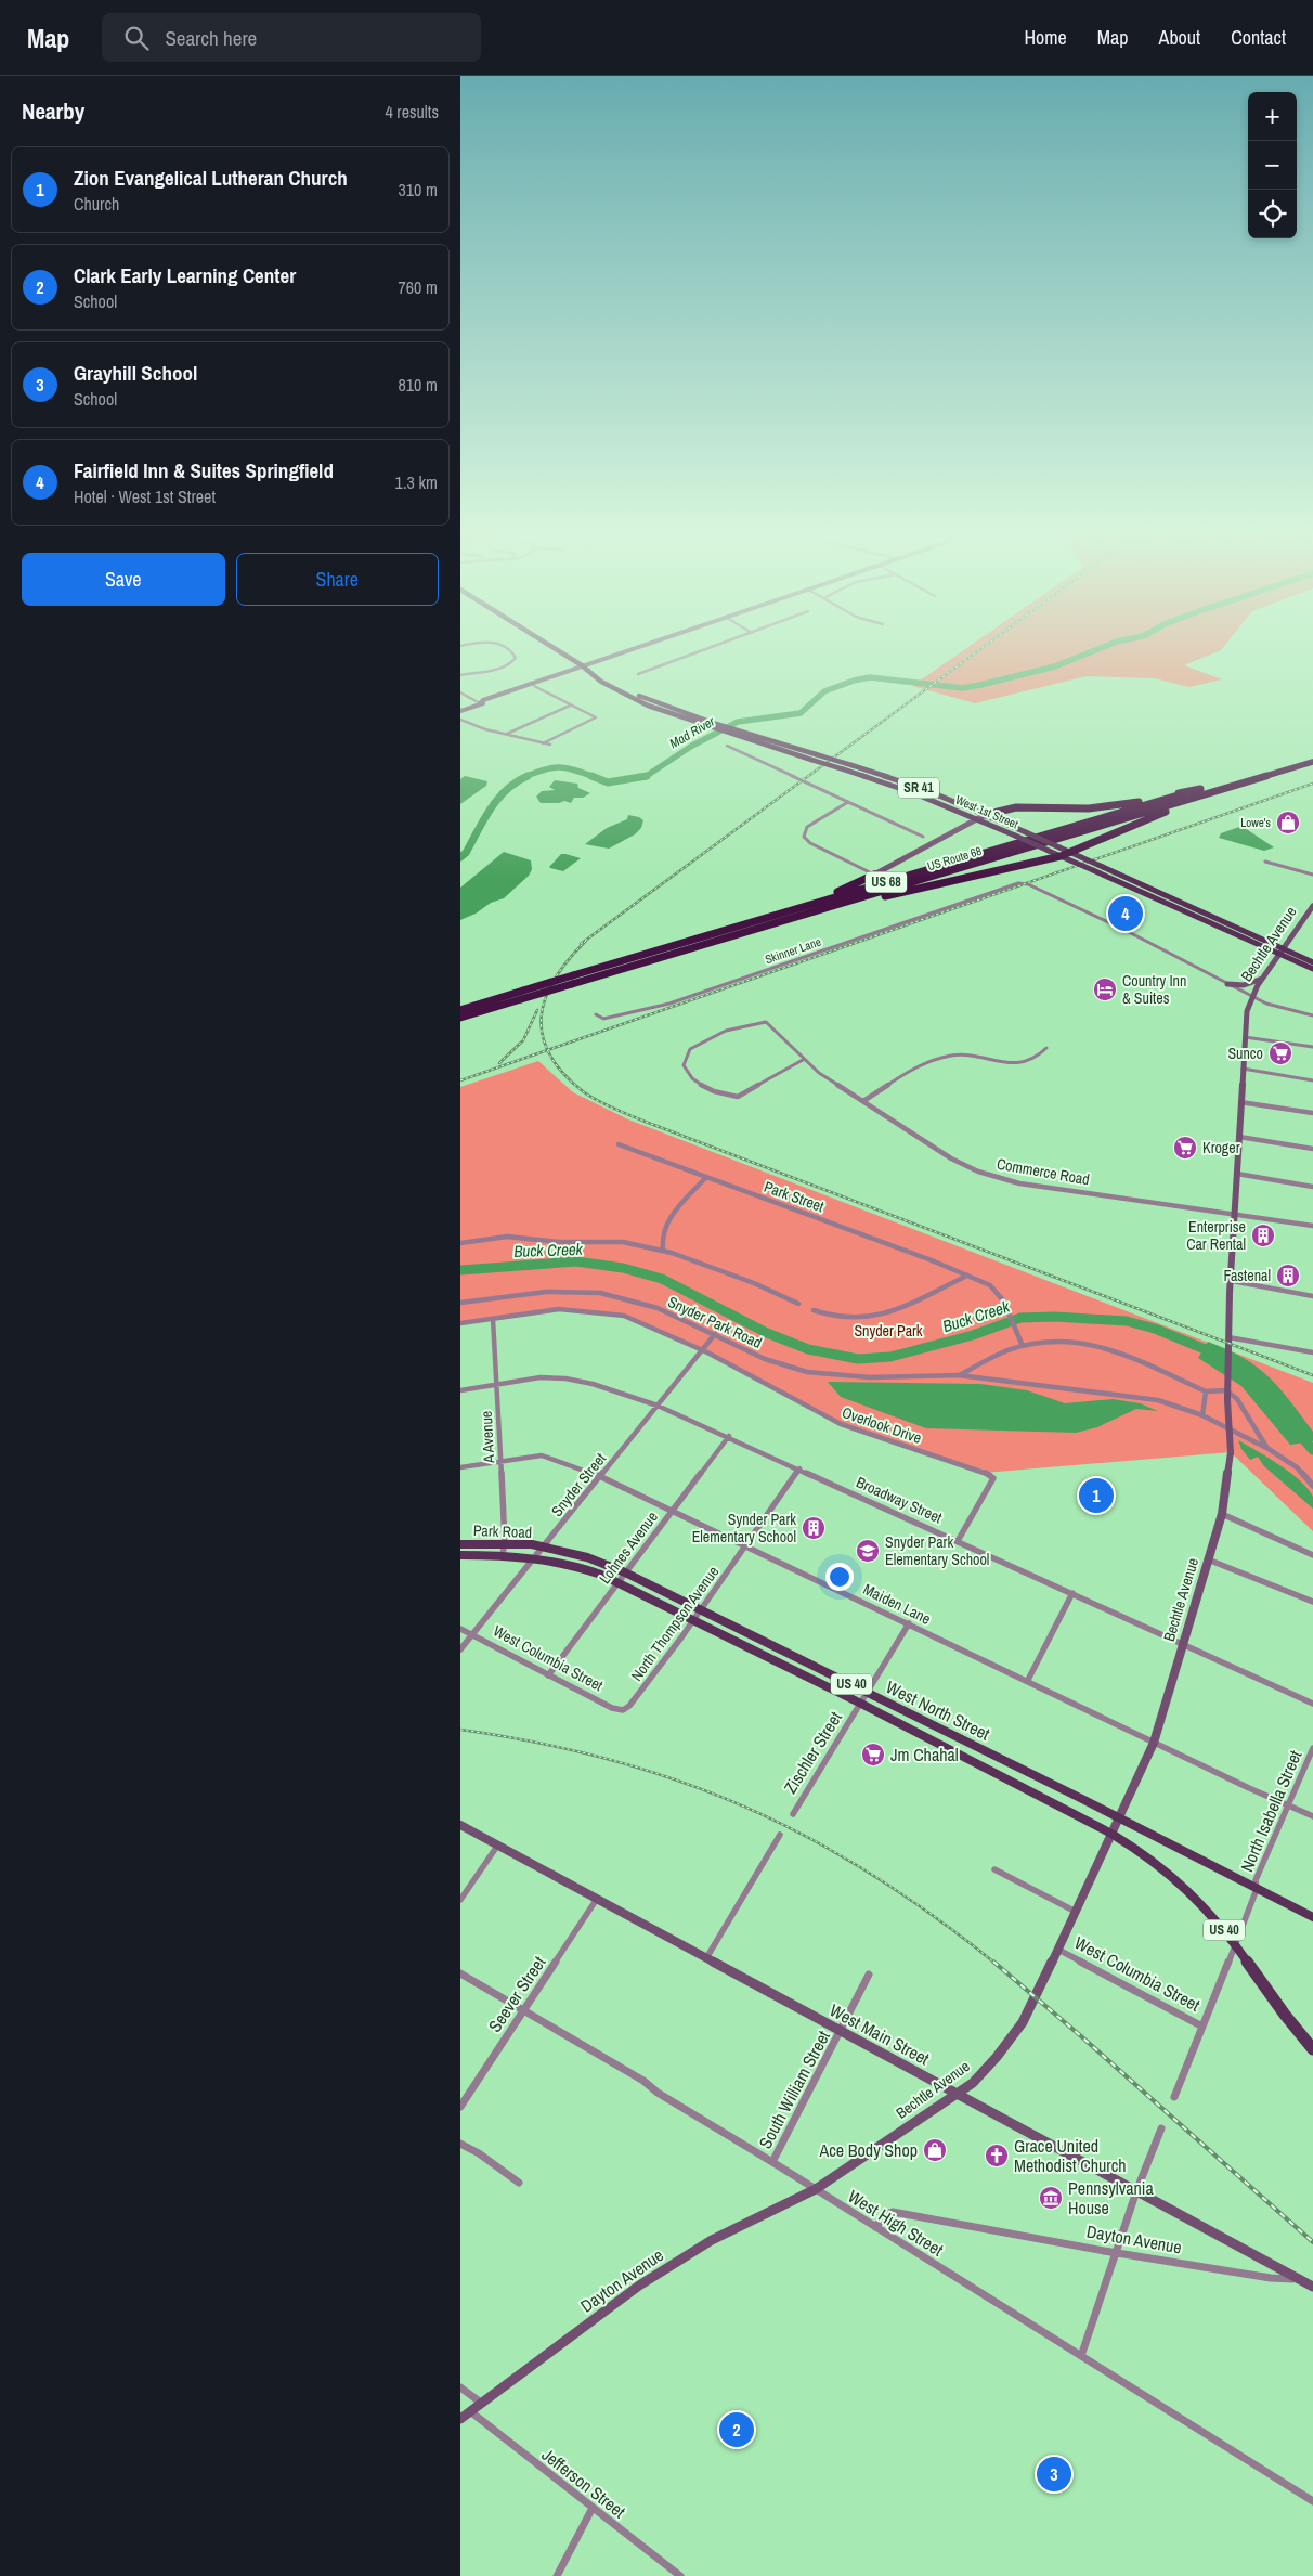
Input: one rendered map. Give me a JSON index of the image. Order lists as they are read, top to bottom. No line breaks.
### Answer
{"streets":{"highway":["US Route 68","US 68"],"main road":["SR 41","West 1st Street","Park Road","US 40","West North Street"],"street":["Bechtle Avenue","Skinner Lane","Commerce Road","Park Street","Snyder Park Road","Overlook Drive","A Avenue","Snyder Street","Broadway Street","Lohnes Avenue","Maiden Lane","North Thompson Avenue","West Columbia Street","Zischler Street","North Isabella Street","Seever Street","West Main Street","South William Street","West High Street","Dayton Avenue","Jefferson Street"]},"crossings":[["West 1st Street","Bechtle Avenue"],["US Route 68","US 68"],["Bechtle Avenue","Commerce Road"],["Bechtle Avenue","Broadway Street"],["Bechtle Avenue","Maiden Lane"],["Bechtle Avenue","West Columbia Street"],["Bechtle Avenue","US 40"],["Bechtle Avenue","West North Street"],["Bechtle Avenue","West Main Street"],["Bechtle Avenue","West High Street"],["Bechtle Avenue","Dayton Avenue"],["Snyder Park Road","Snyder Street"],["Overlook Drive","Snyder Street"],["Overlook Drive","Broadway Street"],["A Avenue","Broadway Street"],["A Avenue","Park Road"],["A Avenue","Maiden Lane"],["Snyder Street","Broadway Street"],["Snyder Street","Park Road"],["Snyder Street","Maiden Lane"],["Snyder Street","West Columbia Street"],["Snyder Street","West North Street"],["Broadway Street","Lohnes Avenue"],["Broadway Street","North Thompson Avenue"],["Park Road","West North Street"],["Lohnes Avenue","Maiden Lane"],["Lohnes Avenue","West Columbia Street"],["Lohnes Avenue","West North Street"],["Maiden Lane","North Thompson Avenue"],["Maiden Lane","Zischler Street"],["Maiden Lane","North Isabella Street"],["North Thompson Avenue","West Columbia Street"],["North Thompson Avenue","West North Street"],["West Columbia Street","North Isabella Street"],["US 40","West North Street"],["US 40","North Isabella Street"],["West North Street","Zischler Street"],["West North Street","North Isabella Street"],["Seever Street","West Main Street"],["Seever Street","West High Street"],["West Main Street","South William Street"],["West Main Street","Dayton Avenue"],["South William Street","West High Street"],["West High Street","Dayton Avenue"],["Dayton Avenue","Jefferson Street"]],"water":["Mad River","Buck Creek"],"parks":["Snyder Park"],"places":{"shop":["Lowe's","Ace Body Shop"],"hotel":["Country Inn & Suites"],"supermarket":["Sunco","Kroger","Jm Chahal"],"building":["Enterprise Car Rental","Fastenal","Synder Park Elementary School"],"school or university":["Snyder Park Elementary School"],"church":["Grace United Methodist Church"],"museum":["Pennsylvania House"]},"page":{"header":"Map","search":"Search here","nav":["Home","Map","About","Contact"],"heading":["Nearby","4 results"],"map_buttons":["+","−"],"list":[{"mark":"1","name":"Zion Evangelical Lutheran Church","note":"Church","value":"310 m"},{"mark":"2","name":"Clark Early Learning Center","note":"School","value":"760 m"},{"mark":"3","name":"Grayhill School","note":"School","value":"810 m"},{"mark":"4","name":"Fairfield Inn & Suites Springfield","note":"Hotel · West 1st Street","value":"1.3 km"}],"buttons":["Save","Share"],"pins":["4","1","2","3"]}}
